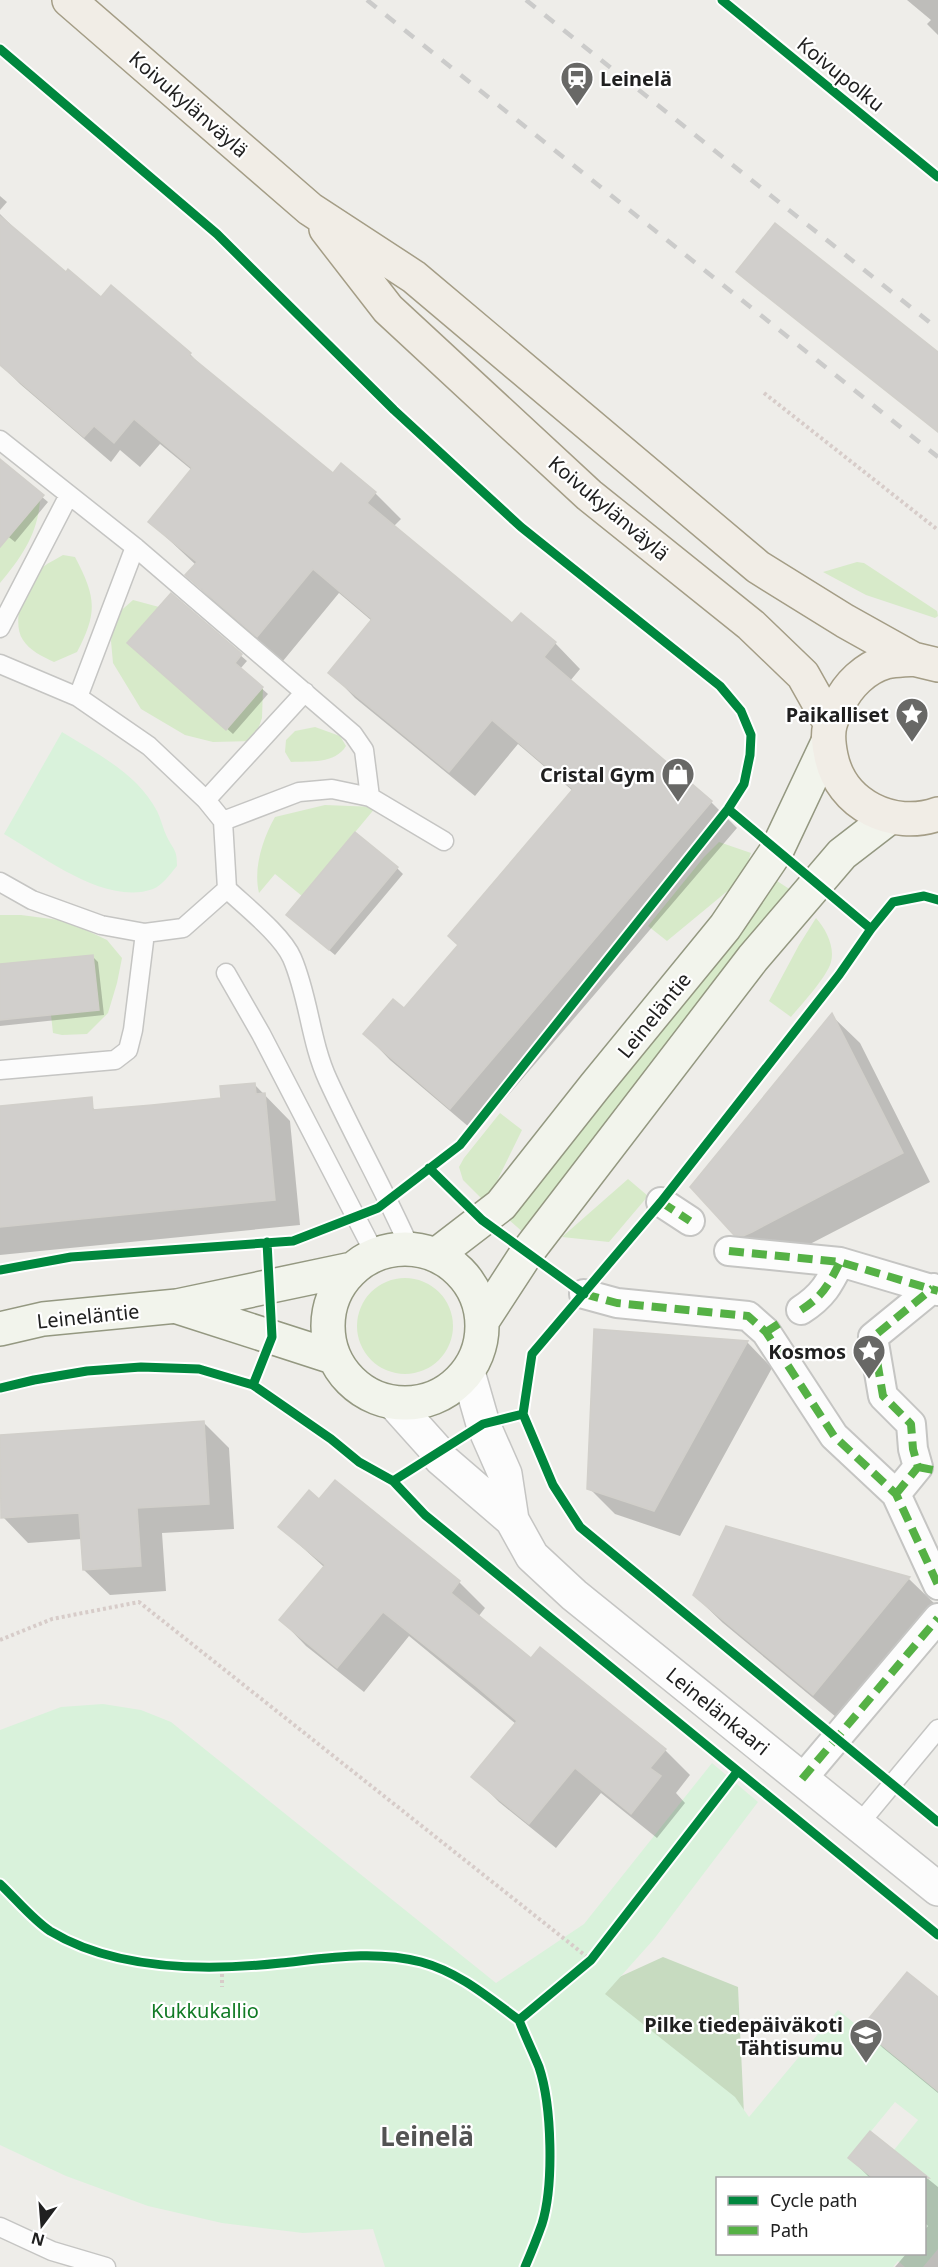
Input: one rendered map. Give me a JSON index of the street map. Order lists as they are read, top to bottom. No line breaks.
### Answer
{"streets":{"main road":["Koivukylänväylä","Leineläntie"],"street":["Leinelänkaari"],"cycle path":["Koivupolku"]},"crossings":[["Koivukylänväylä","Leineläntie"],["Leineläntie","Leinelänkaari"]],"districts":["Leinelä"],"parks":["Kukkukallio"],"places":{"station":["Leinelä"],"place":["Paikalliset","Kosmos"],"shop":["Cristal Gym"],"school or university":["Pilke tiedepäiväkoti Tähtisumu"]},"legend":["Cycle path","Path"],"north":"bottom"}
